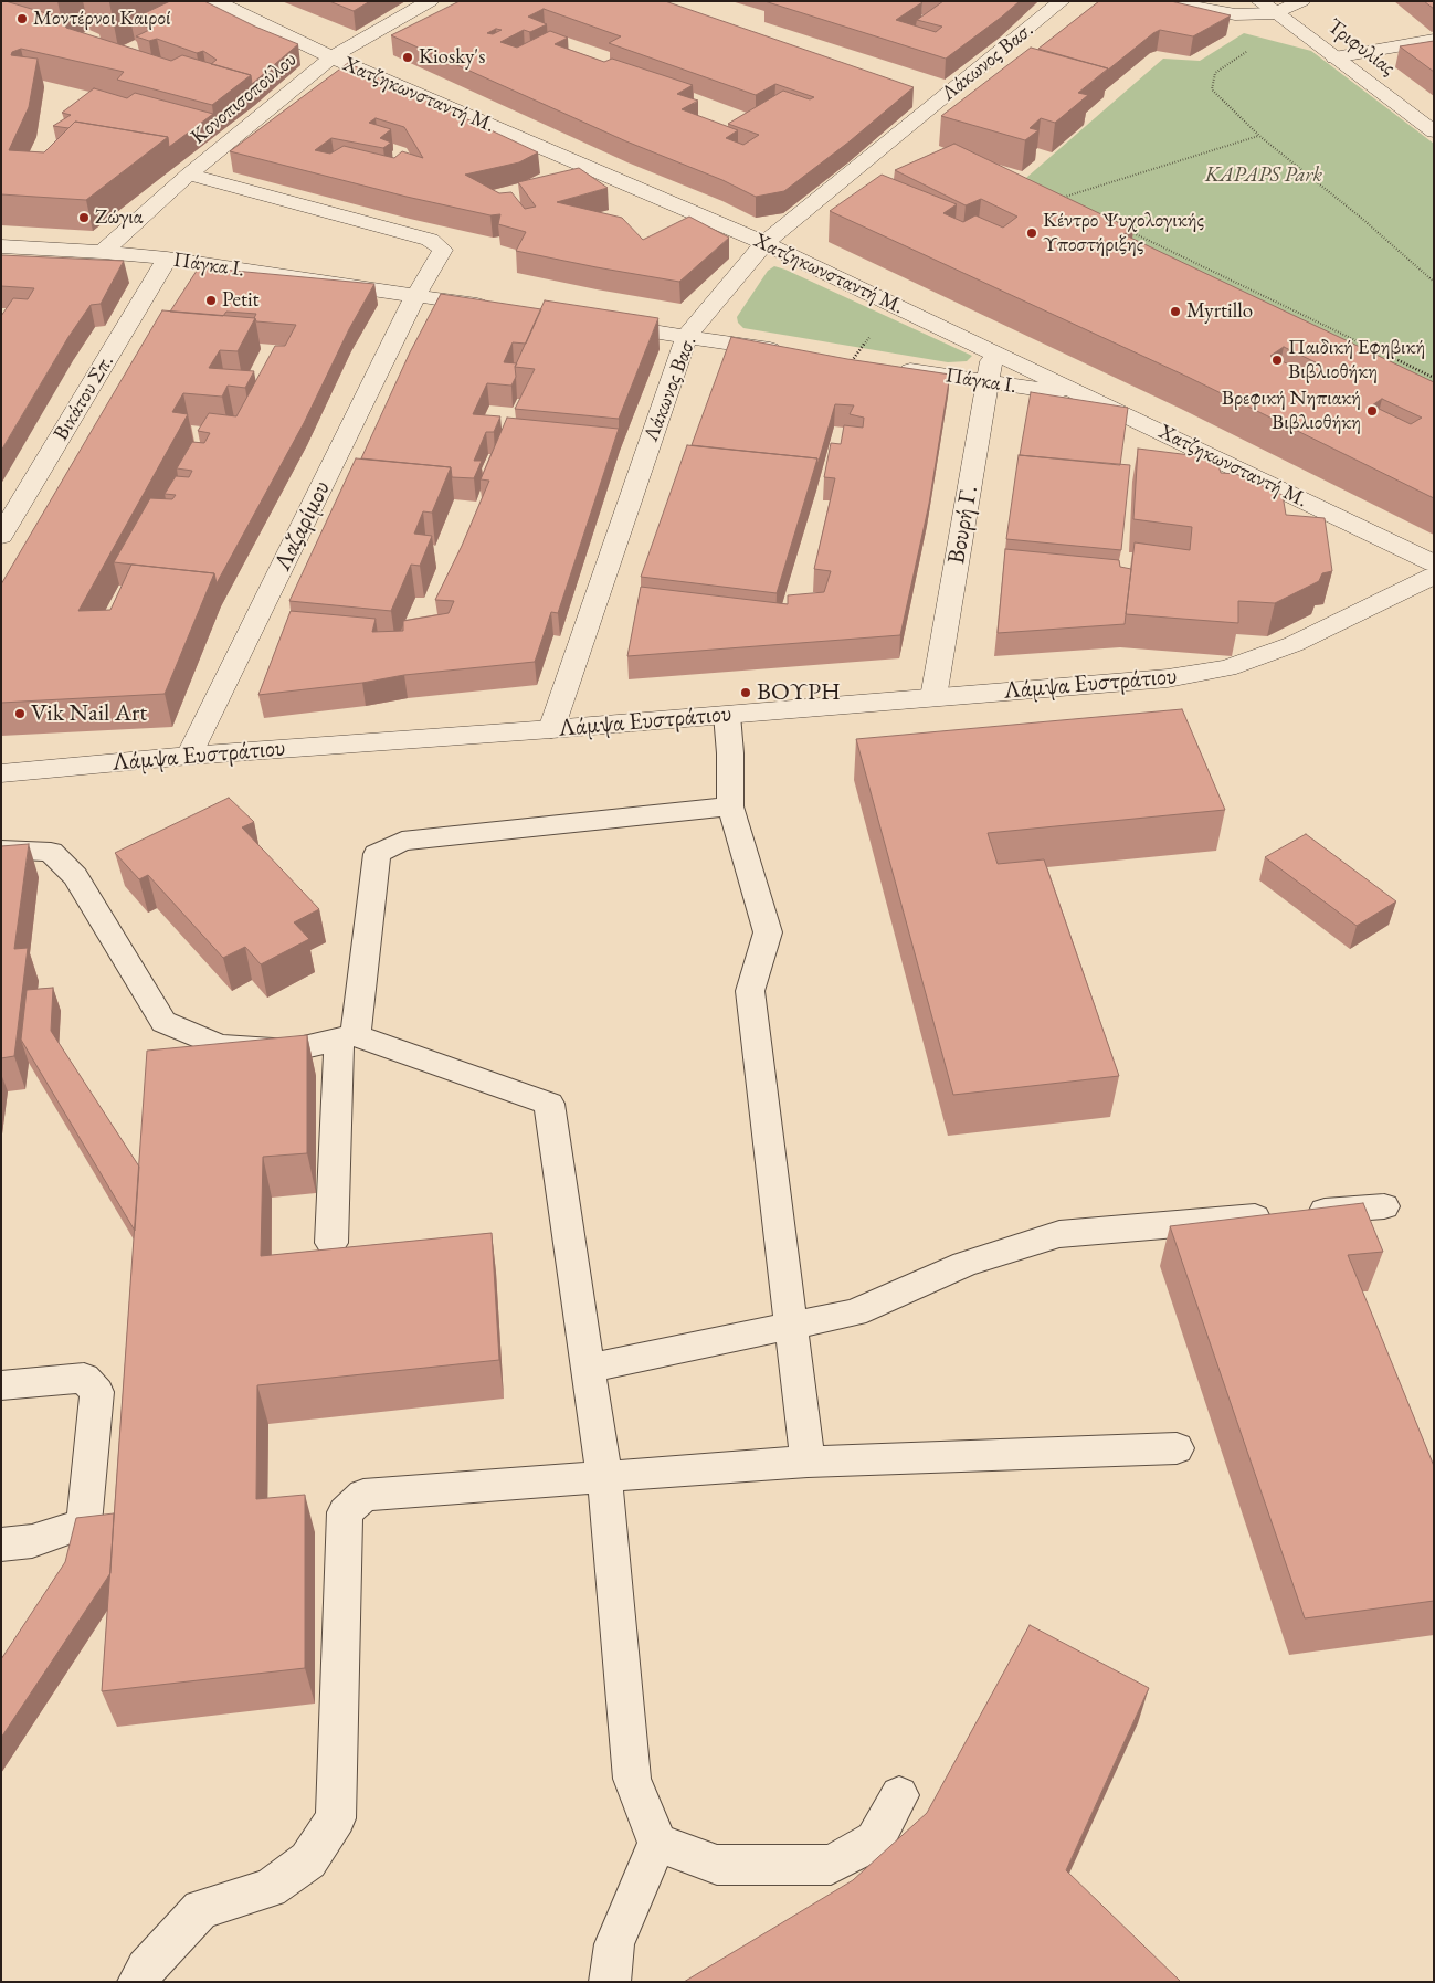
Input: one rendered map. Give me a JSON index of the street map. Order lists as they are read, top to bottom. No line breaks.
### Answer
{"streets":{"street":["Τριφυλίας","Λάκωνος Βασ.","Χατζηκωνσταντή Μ.","Κονοπισοπούλου","Πάγκα Ι.","Βικάτου Σπ.","Βουρή Γ.","Λαζαρίμου","Λάμψα Ευστράτιου"]},"crossings":[["Λάκωνος Βασ.","Χατζηκωνσταντή Μ."],["Λάκωνος Βασ.","Λάμψα Ευστράτιου"],["Χατζηκωνσταντή Μ.","Κονοπισοπούλου"],["Χατζηκωνσταντή Μ.","Πάγκα Ι."],["Χατζηκωνσταντή Μ.","Βουρή Γ."],["Κονοπισοπούλου","Πάγκα Ι."],["Πάγκα Ι.","Βικάτου Σπ."],["Πάγκα Ι.","Βουρή Γ."],["Πάγκα Ι.","Λαζαρίμου"],["Βουρή Γ.","Λάμψα Ευστράτιου"],["Λαζαρίμου","Λάμψα Ευστράτιου"]],"parks":["KAPAPS Park"],"places":["Μοντέρνοι Καιροί","Kiosky's","Ζώγια","Κέντρο Ψυχολογικής Υποστήριξης","Petit","Myrtillo","Παιδική Εφηβική Βιβλιοθήκη","Βρεφική Νηπιακή Βιβλιοθήκη","ΒΟΥΡΗ","Vik Nail Art"]}
